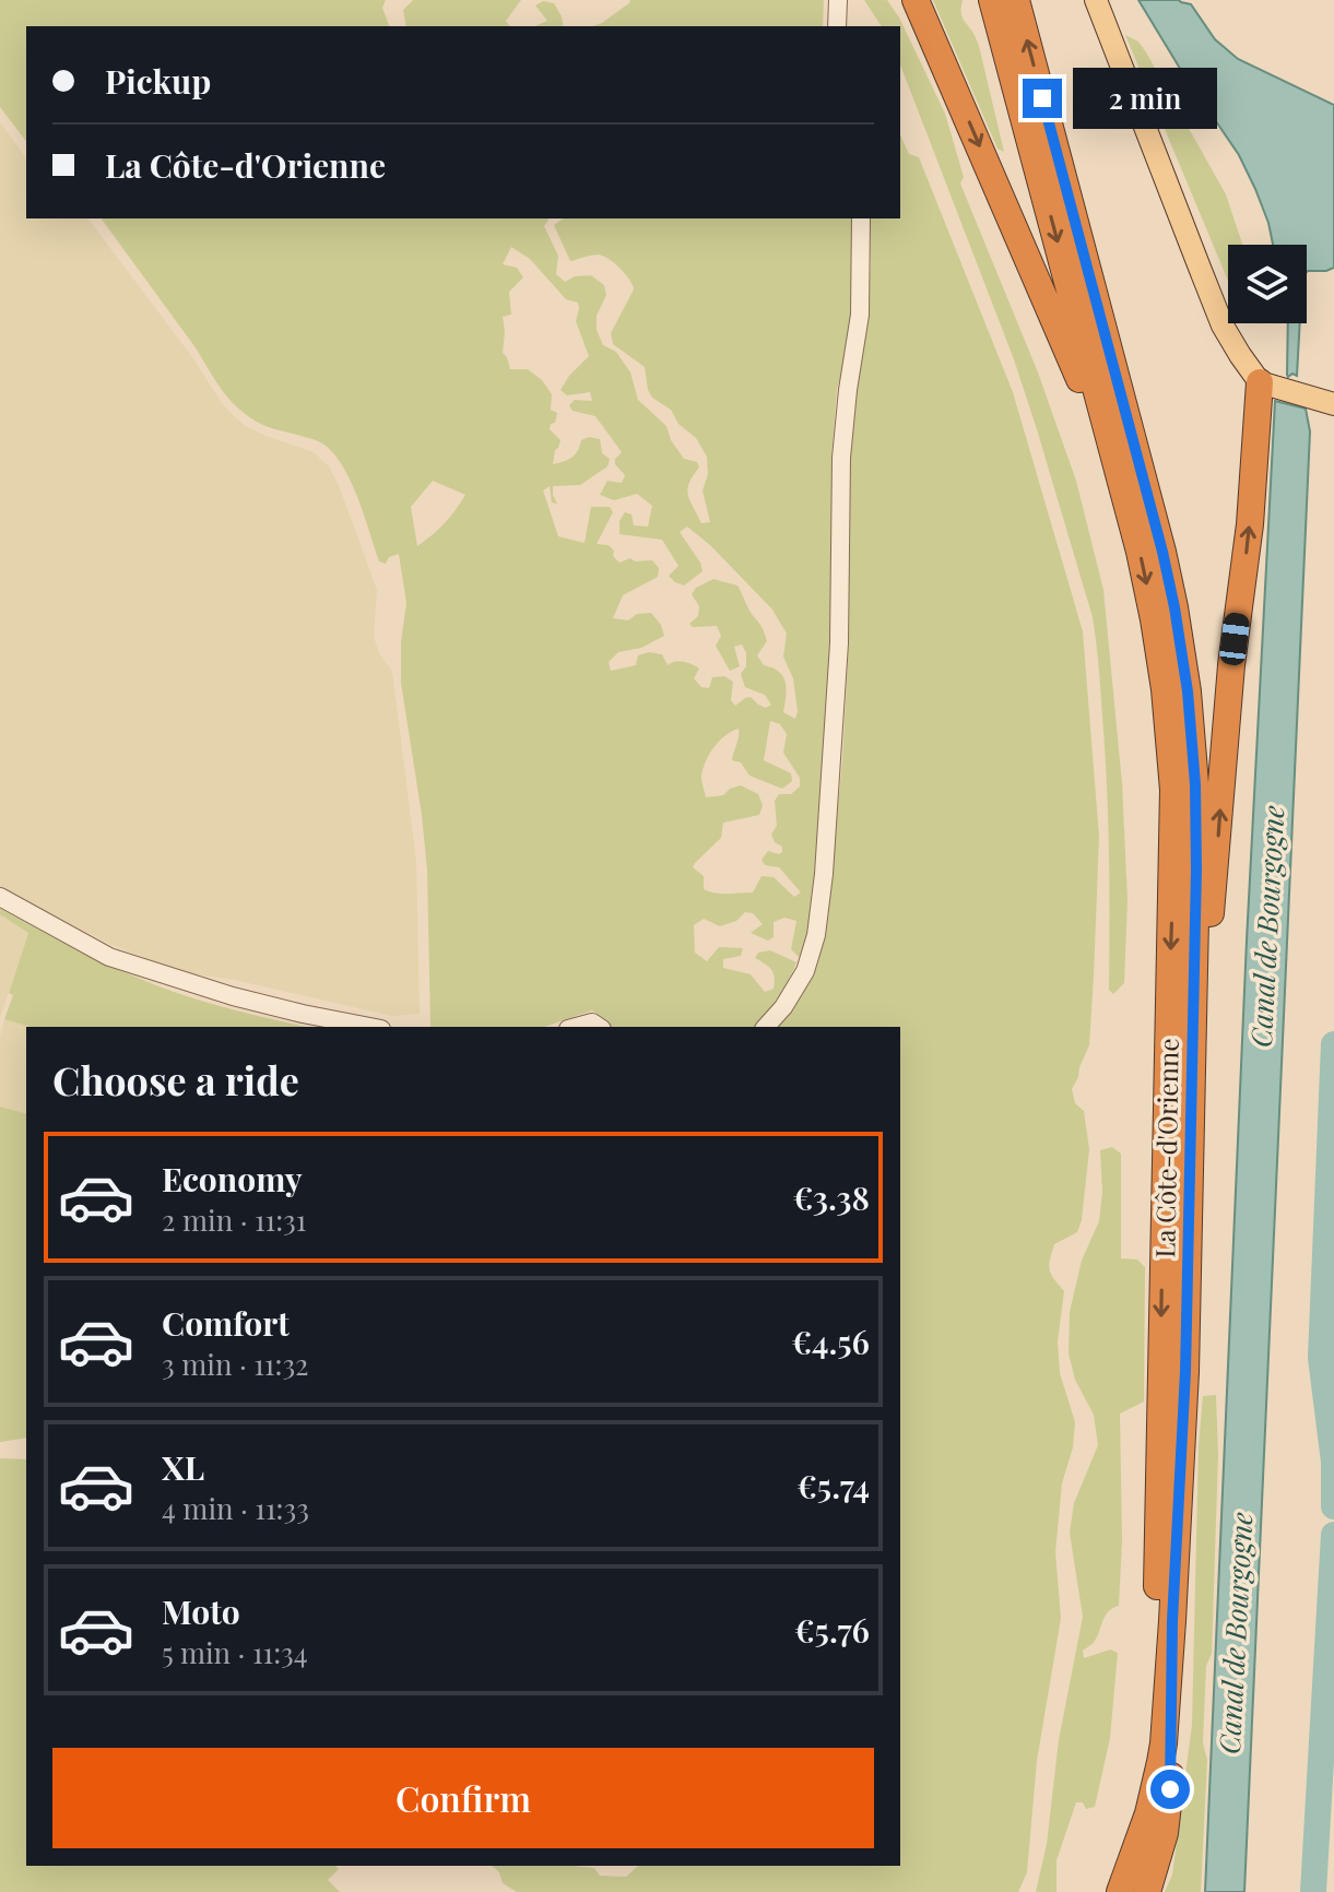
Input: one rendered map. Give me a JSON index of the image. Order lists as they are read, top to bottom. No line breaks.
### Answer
{"streets":{"highway":["La Côte-d'Orienne"]},"water":["Canal de Bourgogne"],"page":{"banner":["Pickup","La Côte-d'Orienne"],"bubble":"2 min","heading":"Choose a ride","list":[{"name":"Economy","note":"2 min · 11:31","value":"€3.38"},{"name":"Comfort","note":"3 min · 11:32","value":"€4.56"},{"name":"XL","note":"4 min · 11:33","value":"€5.74"},{"name":"Moto","note":"5 min · 11:34","value":"€5.76"}],"buttons":"Confirm"}}
